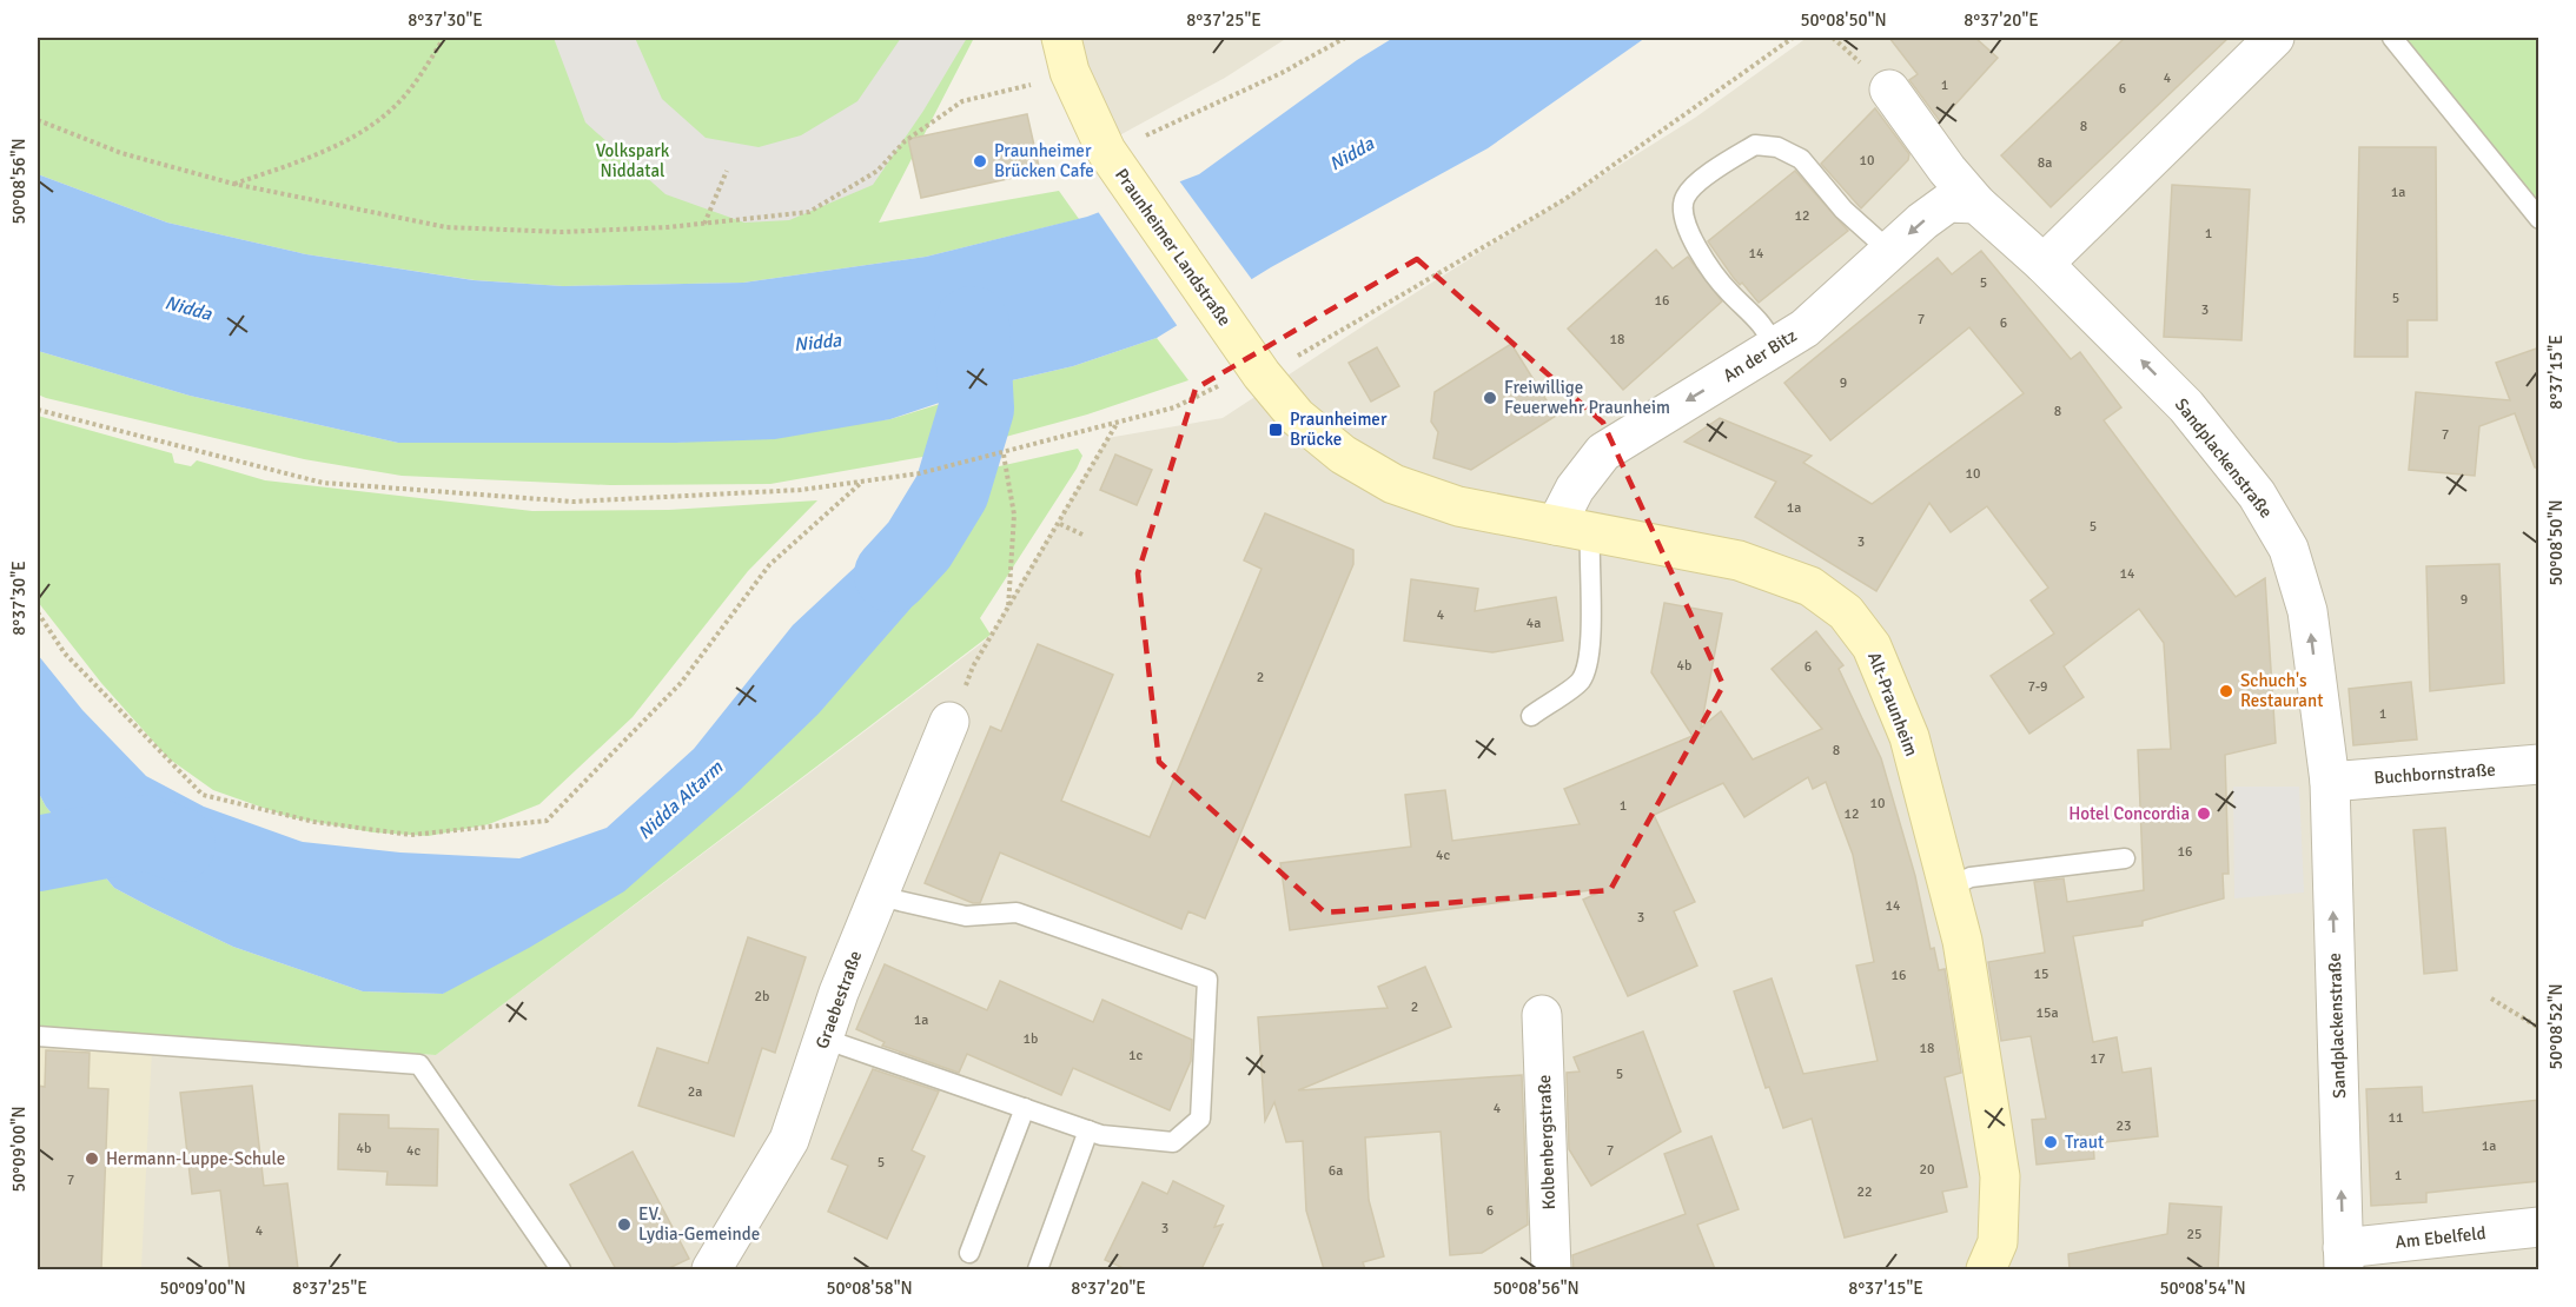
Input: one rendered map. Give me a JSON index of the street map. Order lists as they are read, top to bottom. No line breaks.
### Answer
{"streets":{"main road":["Praunheimer Landstraße","Alt-Praunheim"],"street":["An der Bitz","Sandplackenstraße","Buchbornstraße","Graebestraße","Kolbenbergstraße","Am Ebelfeld"]},"crossings":[["Praunheimer Landstraße","Alt-Praunheim"],["An der Bitz","Sandplackenstraße"],["An der Bitz","Alt-Praunheim"],["Sandplackenstraße","Buchbornstraße"],["Sandplackenstraße","Am Ebelfeld"]],"one_way":["An der Bitz","Sandplackenstraße"],"water":["Nidda","Nidda Altarm"],"parks":["Volkspark Niddatal"],"places":{"other":["Praunheimer Brücken Cafe","Freiwillige Feuerwehr Praunheim","Schuch's Restaurant","Hotel Concordia","Traut","Hermann-Luppe-Schule","EV. Lydia-Gemeinde"],"transit":["Praunheimer Brücke"]},"house_numbers":["4","1","6","8","10","8a","1a","12","1","14","5","5","16","3","7","6","18","9","8","7","10","1a","5","3","14","9","4","4a","4b","6","2","7-9","1","8","10","1","12","16","4c","14","3","15","16","2b","2","15a","1a","1b","18","1c","17","5","2a","4","11","23","1a","4b","4c","7","5","20","6a","1","7","22","6","3","4","25"],"coordinates":["8°37'30\"E","8°37'25\"E","50°08'50\"N","8°37'20\"E","50°08'56\"N","8°37'15\"E","50°08'52\"N","50°09'00\"N","50°08'58\"N","50°08'54\"N"]}
